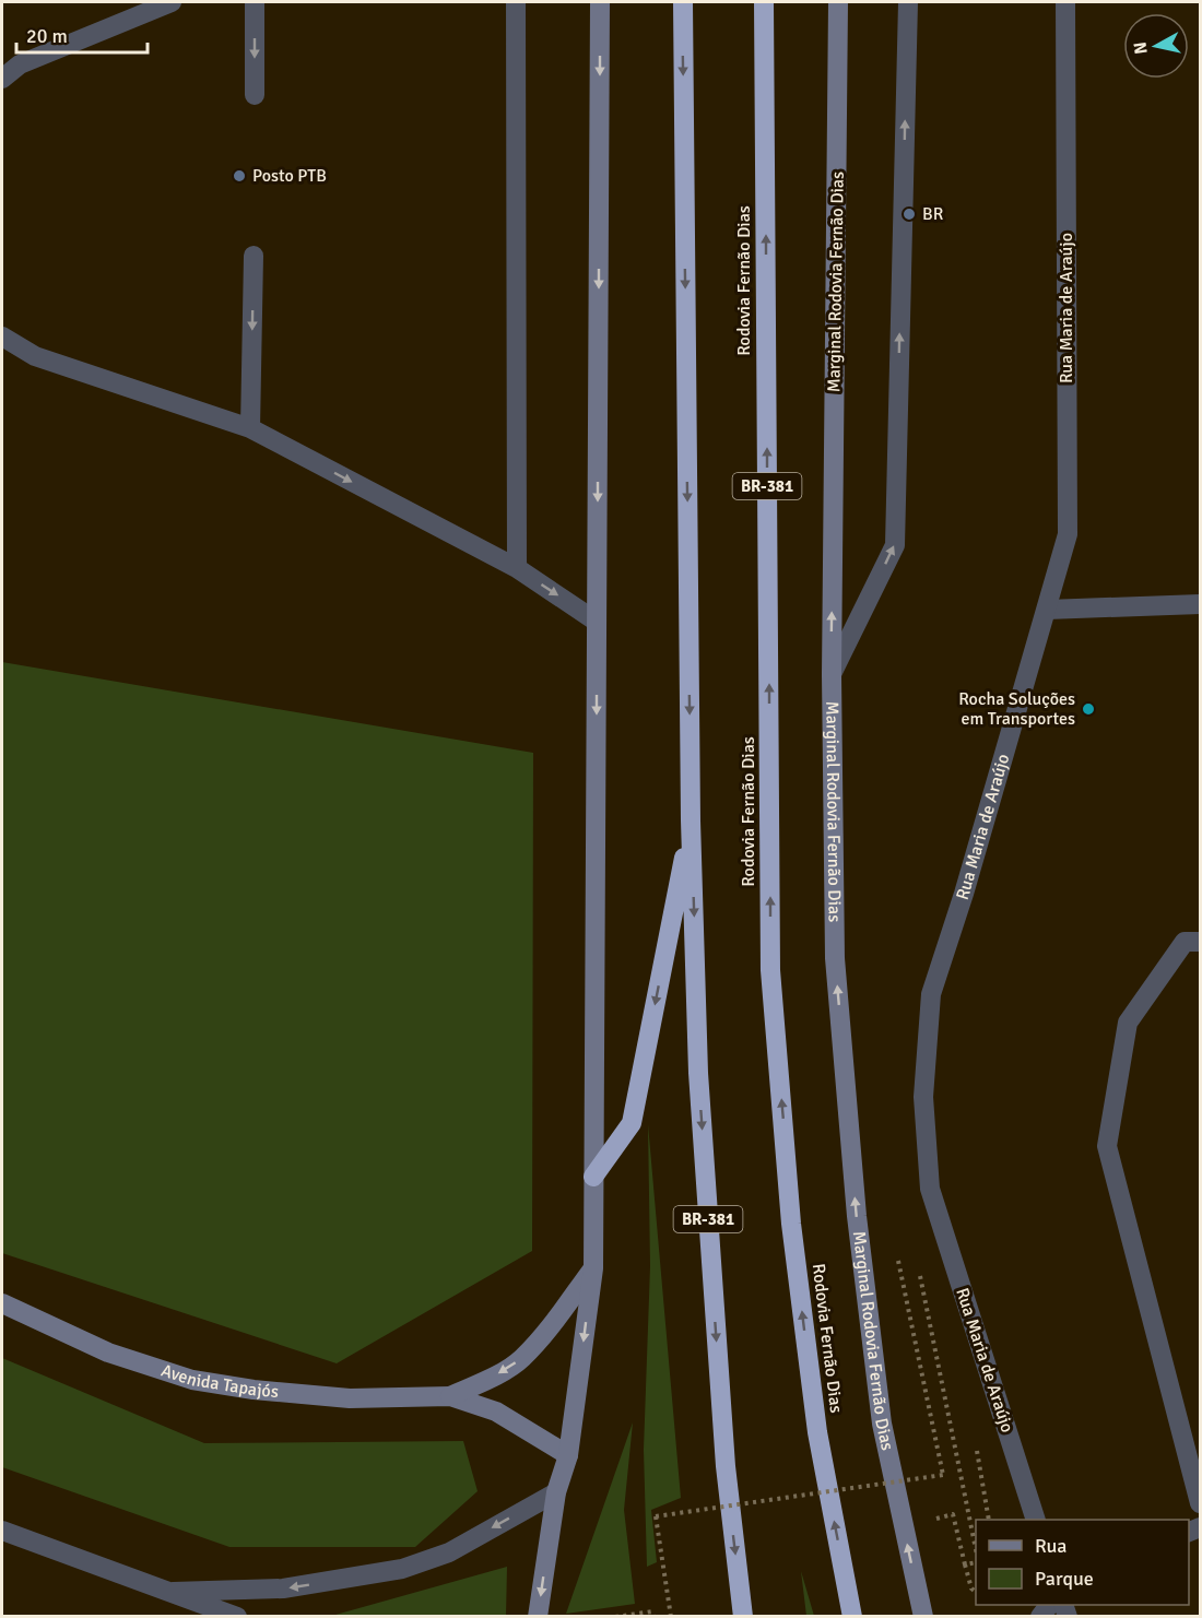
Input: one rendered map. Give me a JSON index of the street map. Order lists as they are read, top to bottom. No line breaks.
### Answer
{"streets":{"highway":["Rodovia Fernão Dias","BR-381"],"main road":["Marginal Rodovia Fernão Dias","Avenida Tapajós"],"street":["Rua Maria de Araújo"]},"one_way":["Marginal Rodovia Fernão Dias"],"places":["Posto PTB","BR","Rocha Soluções em Transportes"],"legend":["Rua","Parque"],"scale_bar":"20 m","north":"left"}
